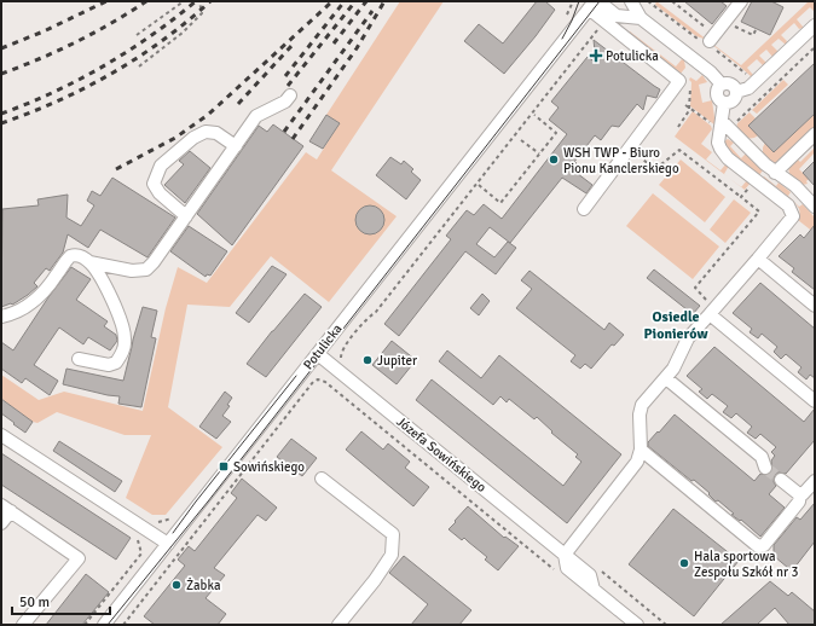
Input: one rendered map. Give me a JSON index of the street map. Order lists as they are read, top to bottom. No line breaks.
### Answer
{"streets":{"street":["Potulicka","Józefa Sowińskiego"]},"crossings":[["Potulicka","Józefa Sowińskiego"]],"districts":["Osiedle Pionierów"],"places":{"health":["Potulicka"],"other":["WSH TWP - Biuro Pionu Kanclerskiego","Jupiter","Hala sportowa Zespołu Szkół nr 3","Żabka"],"transit":["Sowińskiego"]},"scale_bar":"50 m"}
